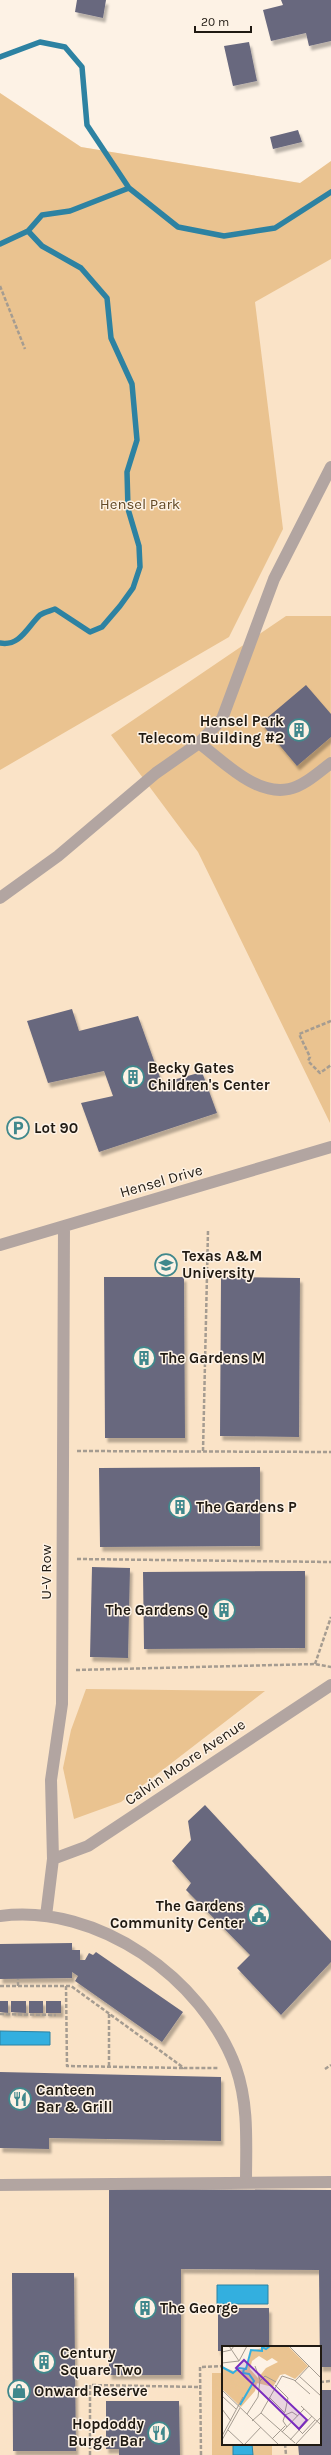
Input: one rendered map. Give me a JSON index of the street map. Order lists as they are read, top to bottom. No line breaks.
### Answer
{"streets":{"street":["Hensel Drive","U-V Row","Calvin Moore Avenue"]},"crossings":[["Hensel Drive","U-V Row"],["U-V Row","Calvin Moore Avenue"]],"parks":["Hensel Park"],"places":{"building":["Hensel Park Telecom Building #2","Becky Gates Children's Center","The Gardens M","The Gardens P","The Gardens Q","The George","Century Square Two"],"parking":["Lot 90"],"school or university":["Texas A&M University"],"public building":["The Gardens Community Center"],"restaurant":["Canteen Bar & Grill","Hopdoddy Burger Bar"],"shop":["Onward Reserve"]},"scale_bar":"20 m"}
